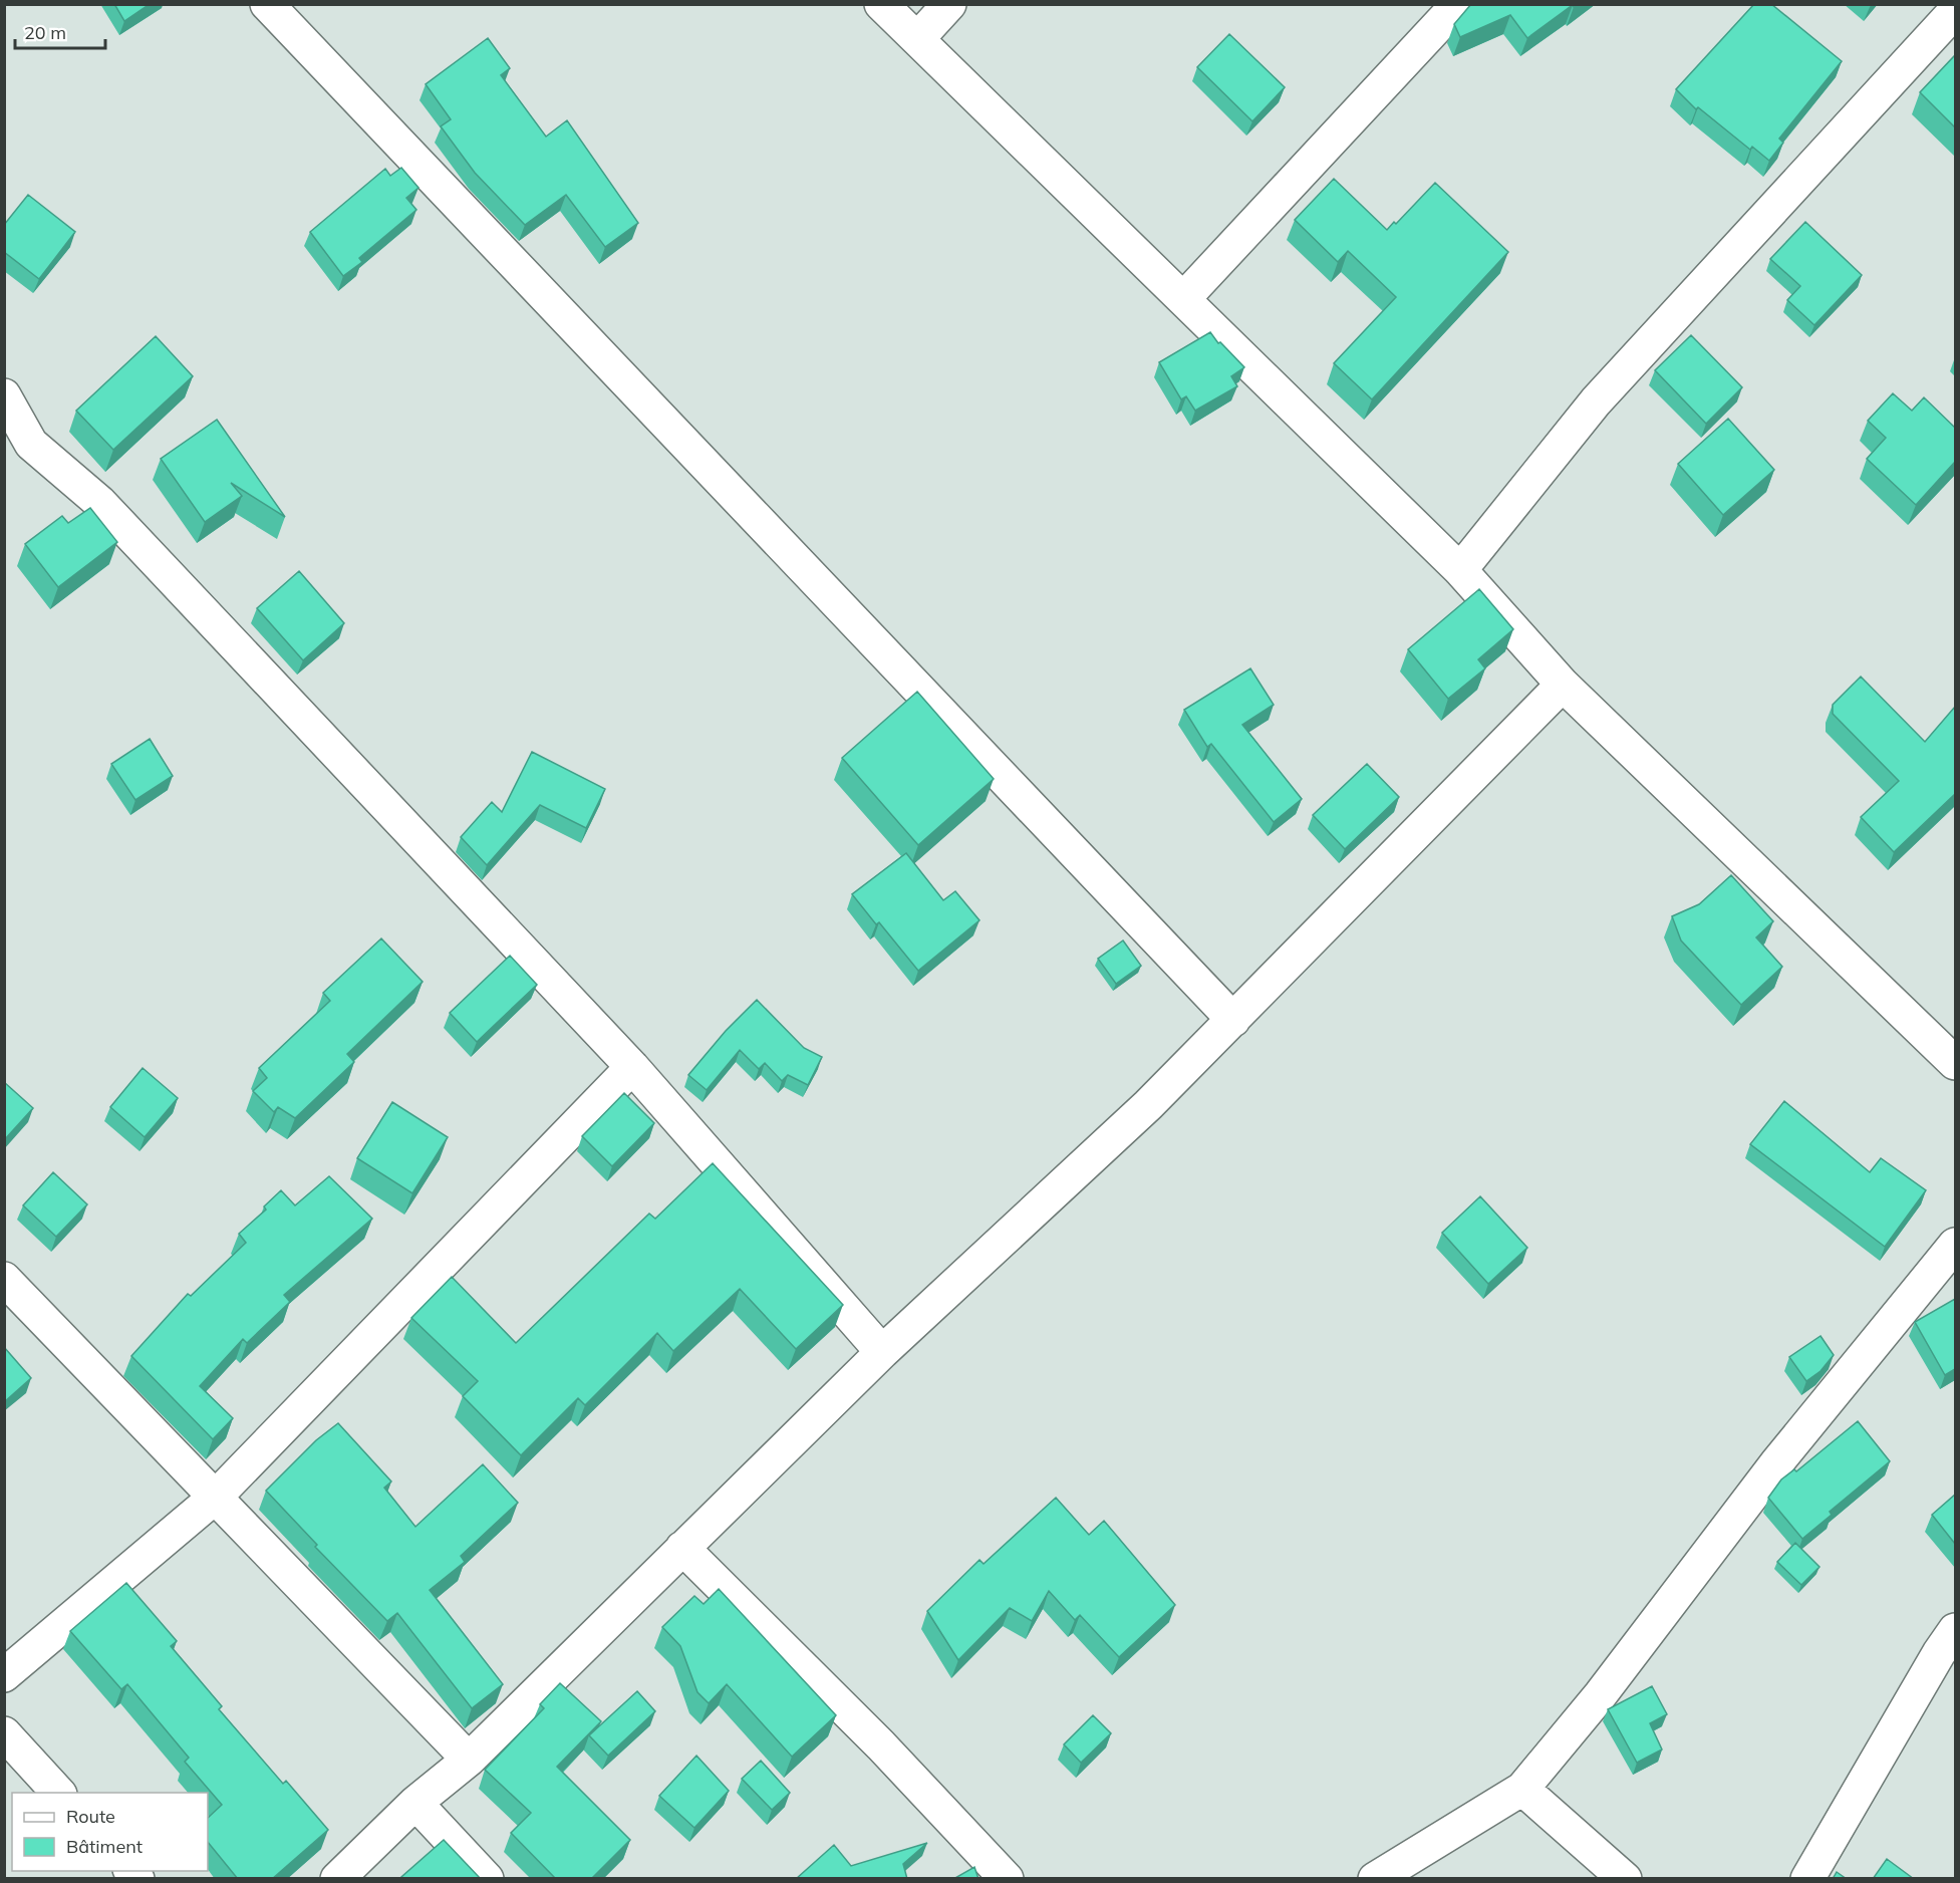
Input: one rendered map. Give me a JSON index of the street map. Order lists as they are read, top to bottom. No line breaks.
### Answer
{"legend":["Route","Bâtiment"],"scale_bar":"20 m"}
